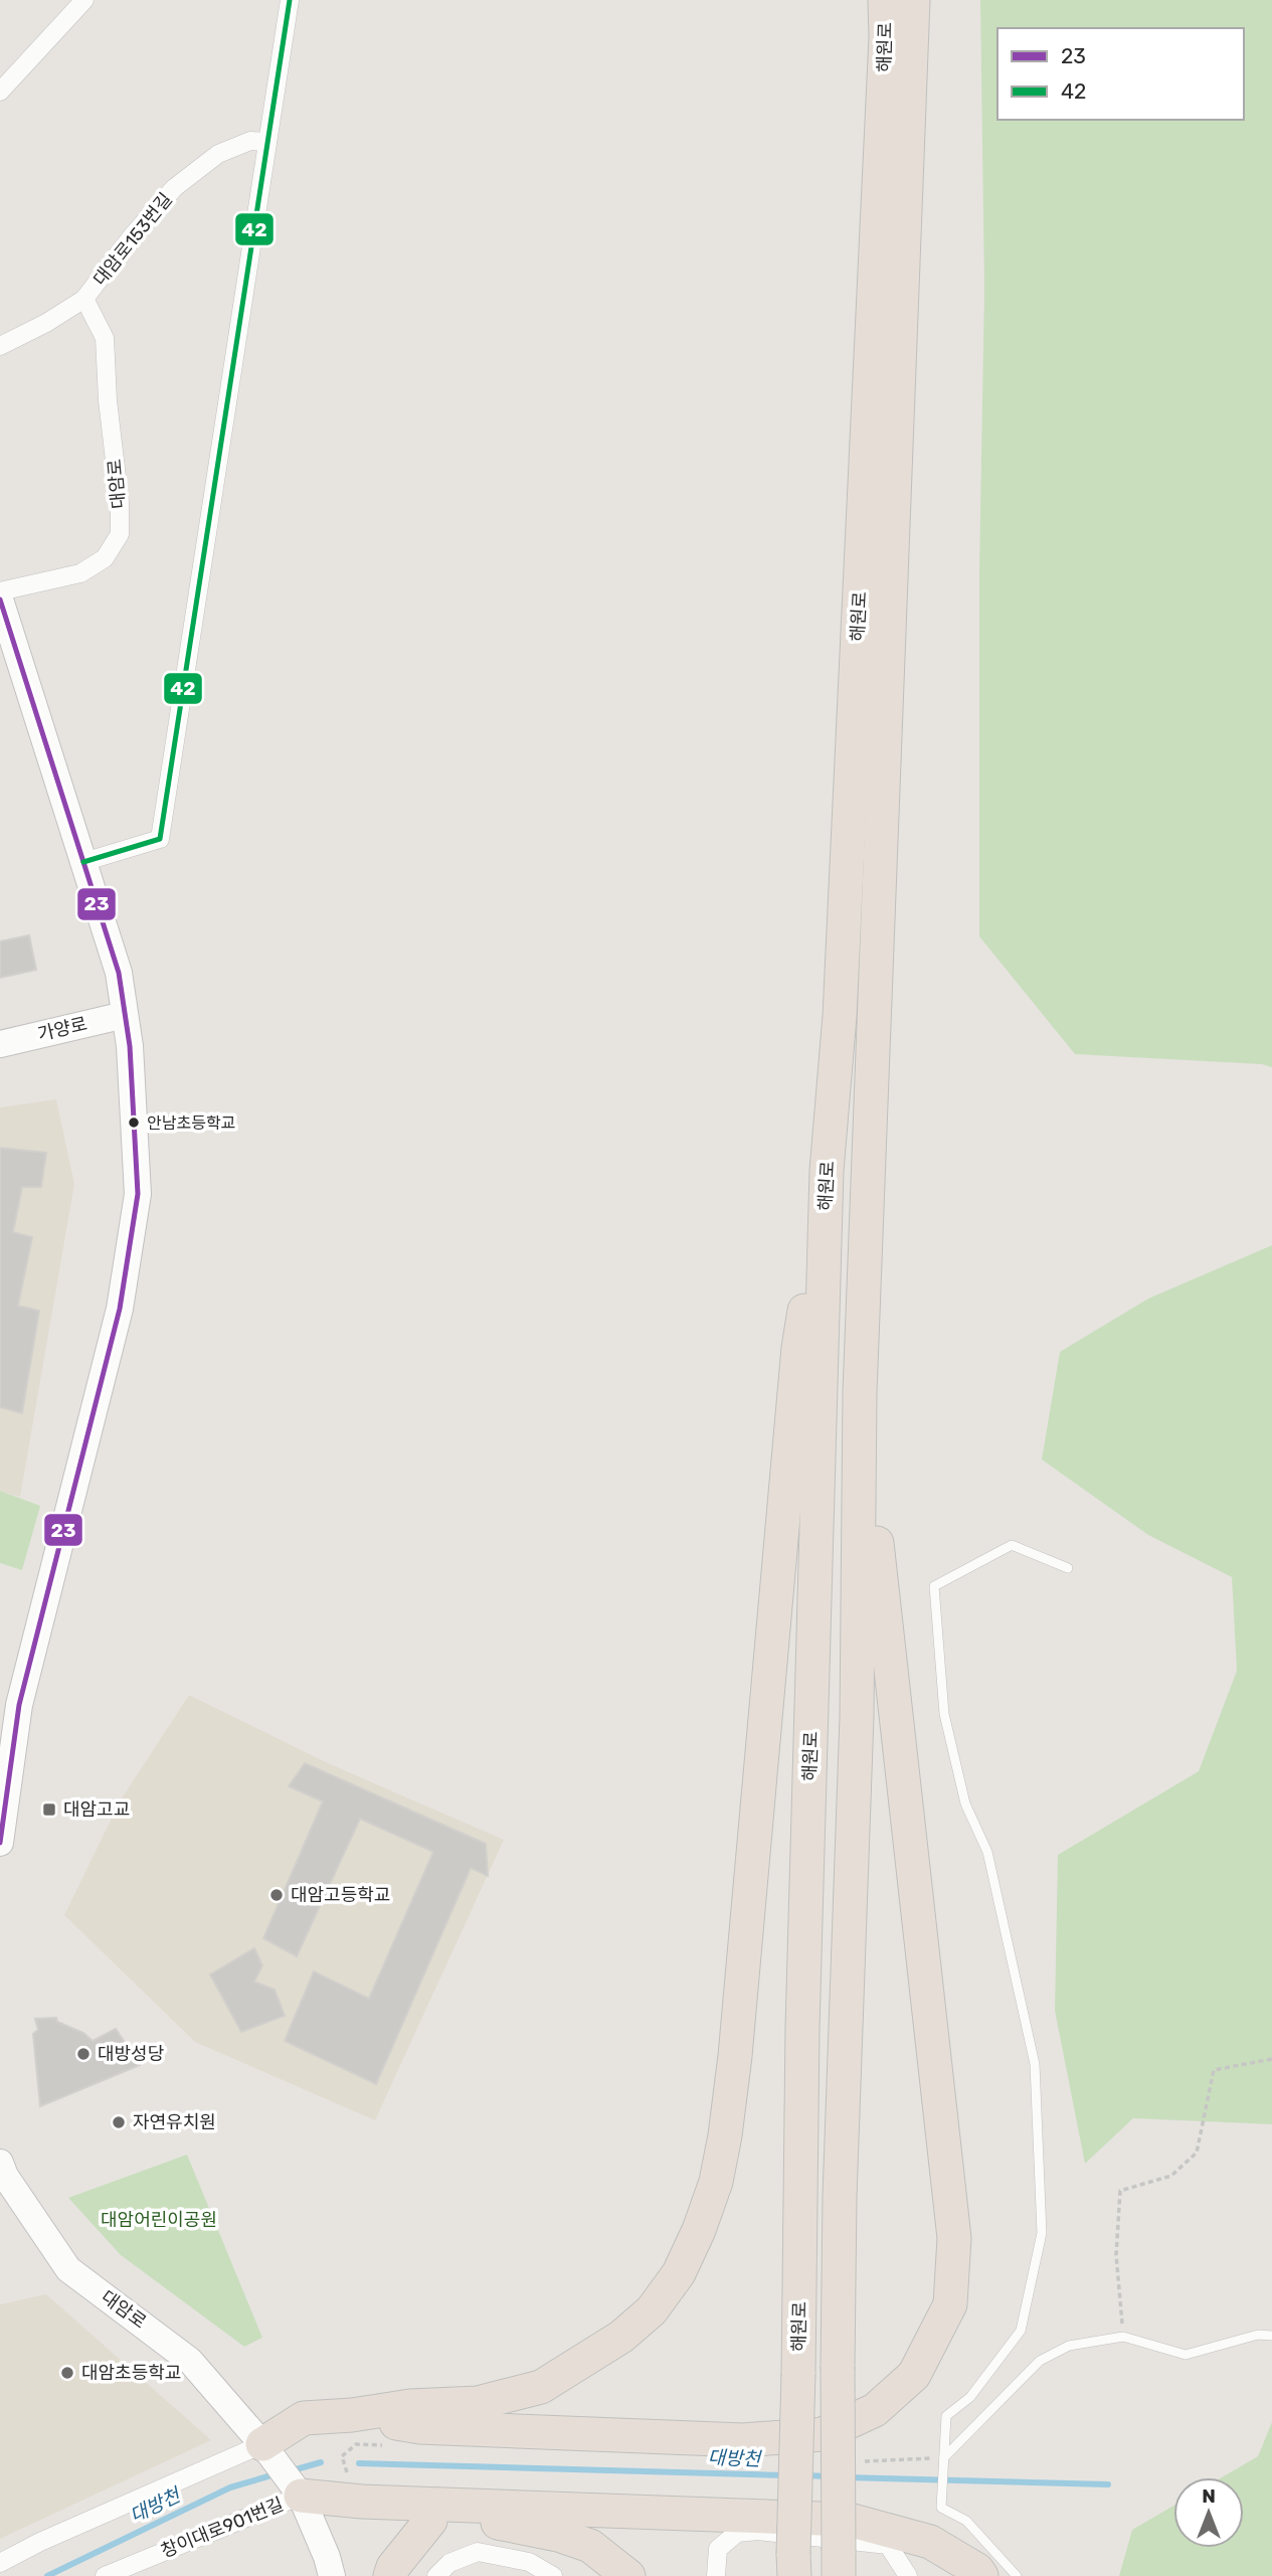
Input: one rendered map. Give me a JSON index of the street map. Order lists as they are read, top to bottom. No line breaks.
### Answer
{"streets":{"highway":["해원로"],"street":["대암로153번길","대암로","가양로","창이대로901번길"]},"crossings":[["대암로153번길","대암로"],["대암로","창이대로901번길"]],"water":["대방천"],"parks":["대암어린이공원"],"places":{"other":["안남초등학교","대암고등학교","대방성당","자연유치원","대암초등학교"],"transit":["대암고교"]},"lines":["transit line 42","transit line 23"],"legend":["23","42"],"north":"top"}
